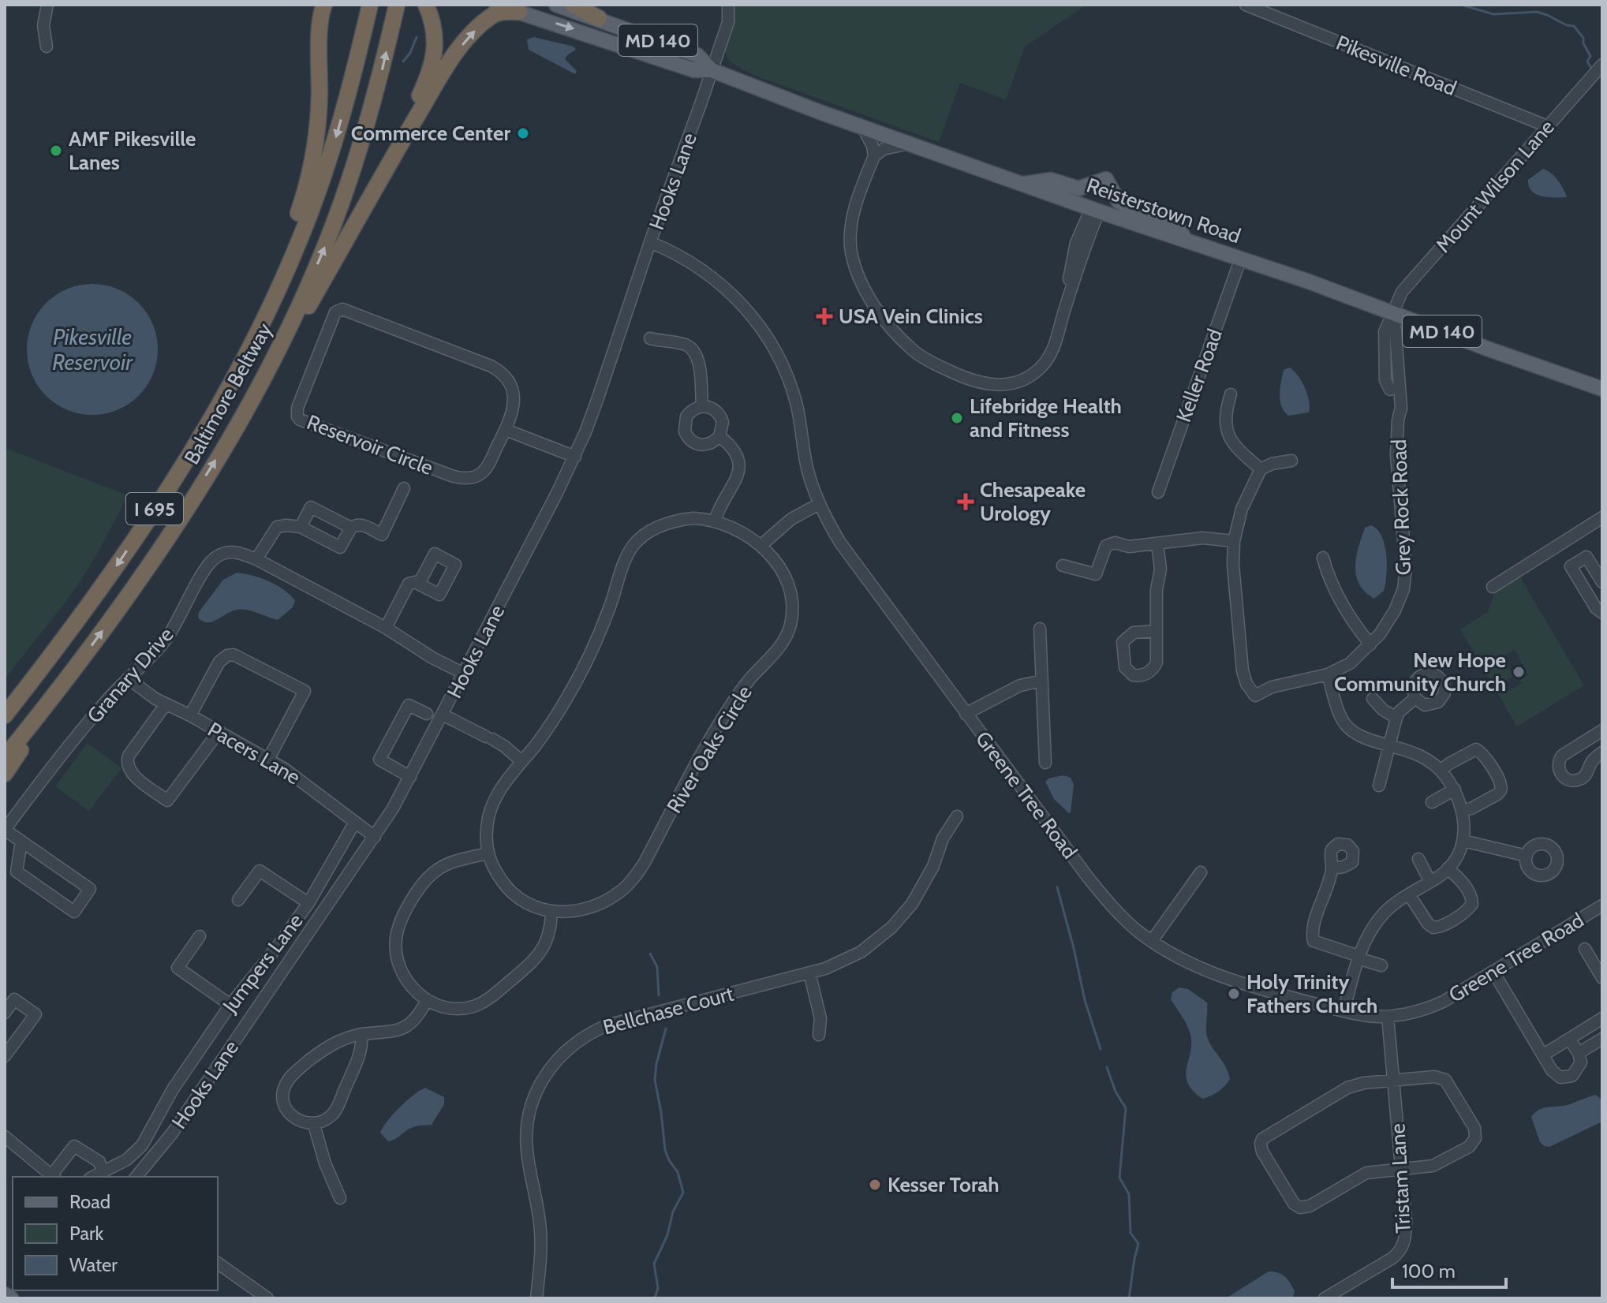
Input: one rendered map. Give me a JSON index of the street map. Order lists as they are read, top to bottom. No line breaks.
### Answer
{"streets":{"highway":["Baltimore Beltway","I 695"],"main road":["MD 140","Reisterstown Road"],"street":["Pikesville Road","Hooks Lane","Mount Wilson Lane","Keller Road","Reservoir Circle","Grey Rock Road","Granary Drive","River Oaks Circle","Pacers Lane","Greene Tree Road","Jumpers Lane","Bellchase Court","Tristam Lane"]},"crossings":[["Pikesville Road","Mount Wilson Lane"],["Hooks Lane","Reisterstown Road"],["Hooks Lane","Granary Drive"],["Hooks Lane","Pacers Lane"],["Hooks Lane","Greene Tree Road"],["Mount Wilson Lane","Reisterstown Road"],["Mount Wilson Lane","Grey Rock Road"],["Reisterstown Road","Keller Road"],["Reisterstown Road","Grey Rock Road"],["Granary Drive","Pacers Lane"],["Pacers Lane","Jumpers Lane"],["Greene Tree Road","Tristam Lane"]],"water":["Pikesville Reservoir"],"places":{"other":["Commerce Center","AMF Pikesville Lanes","Lifebridge Health and Fitness","New Hope Community Church","Holy Trinity Fathers Church","Kesser Torah"],"health":["USA Vein Clinics","Chesapeake Urology"]},"legend":["Road","Park","Water"],"scale_bar":"100 m"}
